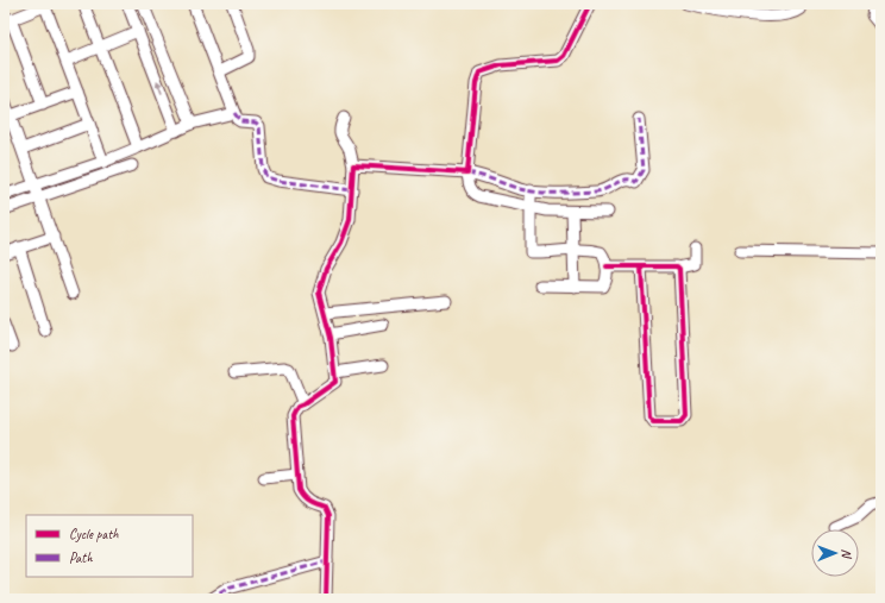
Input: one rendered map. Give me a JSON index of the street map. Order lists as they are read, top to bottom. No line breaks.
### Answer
{"legend":["Cycle path","Path"],"north":"right"}
